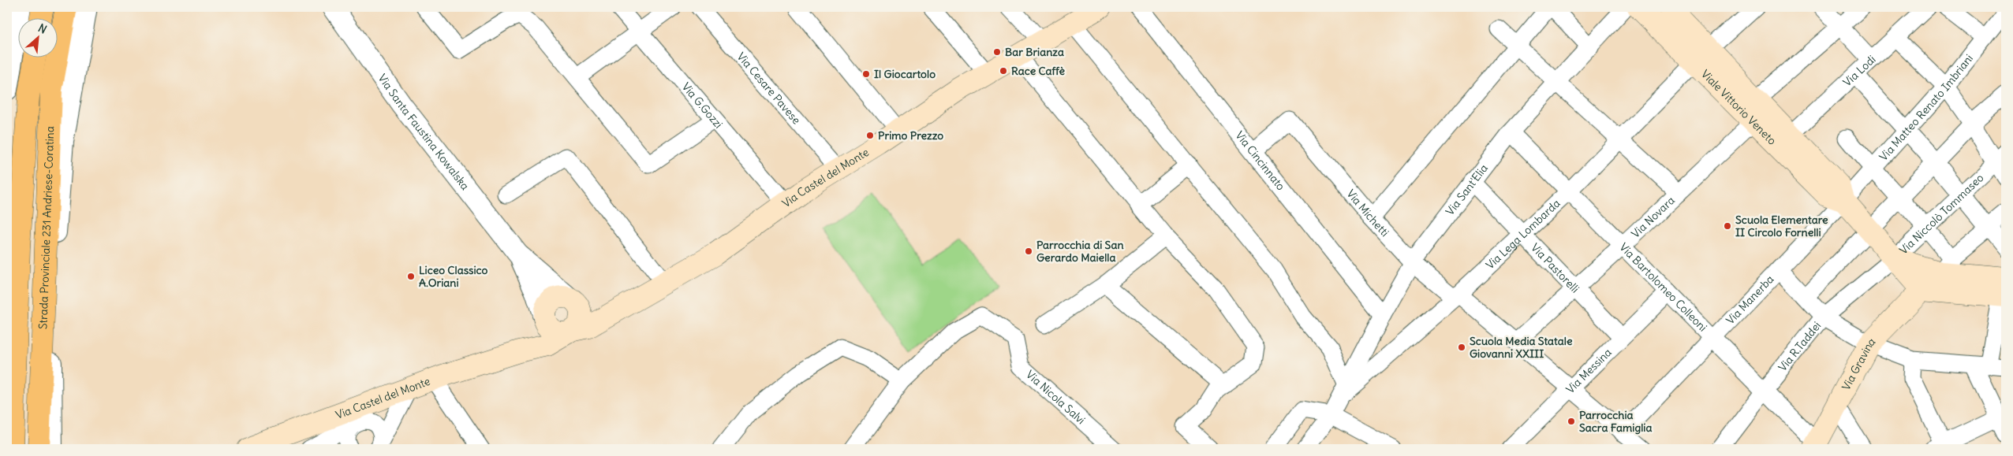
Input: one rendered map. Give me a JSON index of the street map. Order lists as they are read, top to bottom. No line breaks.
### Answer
{"streets":{"highway":["Strada Provinciale 231 Andriese-Coratina"],"main road":["Viale Vittorio Veneto","Via Castel del Monte","Via Gravina"],"street":["Via Lodi","Via Cesare Pavese","Via G.Gozzi","Via Matteo Renato Imbriani","Via Santa Faustina Kowalska","Via Cincinnato","Via Sant'Elia","Via Michetti","Via Niccolò Tommaseo","Via Novara","Via Lega Lombarda","Via Pastorelli","Via Bartolomeo Colleoni","Via Manerba","Via R.Taddei","Via Messina","Via Nicola Salvi"]},"crossings":[["Via Lodi","Viale Vittorio Veneto"],["Via Cesare Pavese","Via Castel del Monte"],["Via G.Gozzi","Via Castel del Monte"],["Viale Vittorio Veneto","Via Matteo Renato Imbriani"],["Viale Vittorio Veneto","Via Niccolò Tommaseo"],["Viale Vittorio Veneto","Via Novara"],["Viale Vittorio Veneto","Via Lega Lombarda"],["Viale Vittorio Veneto","Via Manerba"],["Viale Vittorio Veneto","Via R.Taddei"],["Viale Vittorio Veneto","Via Gravina"],["Via Matteo Renato Imbriani","Via Manerba"],["Via Cincinnato","Via Sant'Elia"],["Via Cincinnato","Via Michetti"],["Via Sant'Elia","Via Michetti"],["Via Sant'Elia","Via Lega Lombarda"],["Via Sant'Elia","Via Pastorelli"],["Via Sant'Elia","Via Bartolomeo Colleoni"],["Via Michetti","Via Novara"],["Via Michetti","Via Lega Lombarda"],["Via Michetti","Via Manerba"],["Via Michetti","Via Messina"],["Via Niccolò Tommaseo","Via R.Taddei"],["Via Novara","Via Pastorelli"],["Via Novara","Via Bartolomeo Colleoni"],["Via Lega Lombarda","Via Pastorelli"],["Via Lega Lombarda","Via Bartolomeo Colleoni"],["Via Pastorelli","Via Messina"],["Via Bartolomeo Colleoni","Via Manerba"],["Via Bartolomeo Colleoni","Via R.Taddei"],["Via Bartolomeo Colleoni","Via Gravina"],["Via Bartolomeo Colleoni","Via Messina"]],"places":["Bar Brianza","Race Caffè","Il Giocartolo","Primo Prezzo","Scuola Elementare II Circolo Fornelli","Parrocchia di San Gerardo Maiella","Liceo Classico A.Oriani","Scuola Media Statale Giovanni XXIII","Parrocchia Sacra Famiglia"],"north":"top right"}
